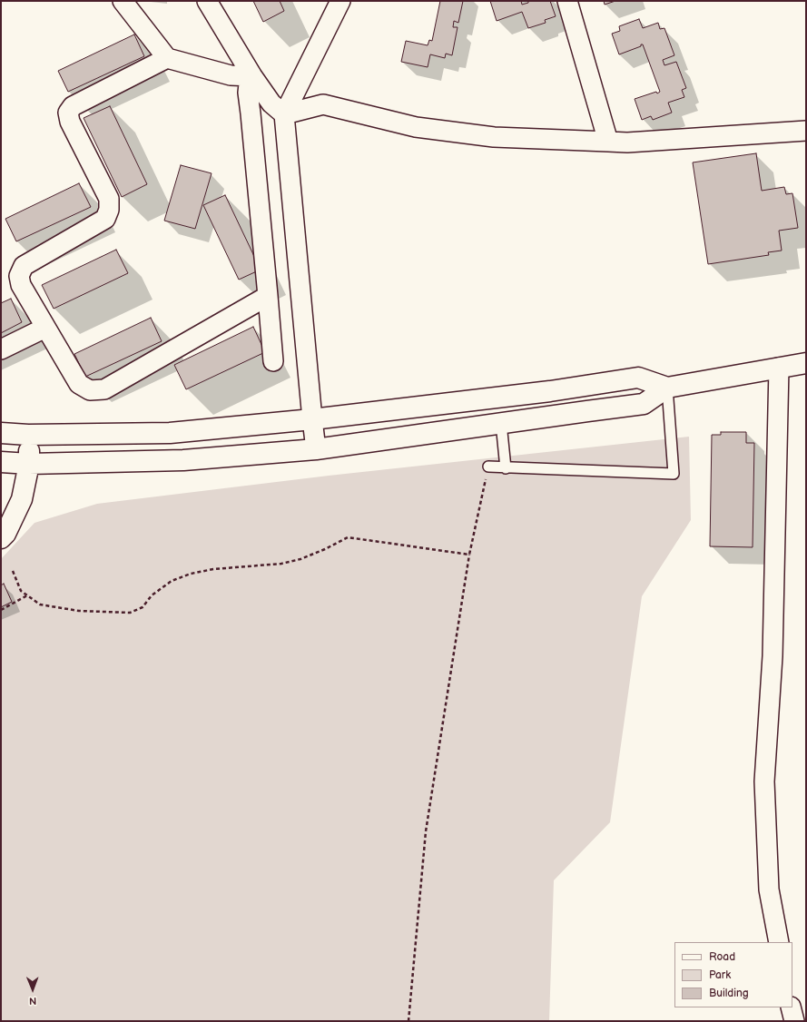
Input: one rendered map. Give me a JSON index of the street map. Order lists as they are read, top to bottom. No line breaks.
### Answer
{"legend":["Road","Park","Building"],"north":"bottom"}
